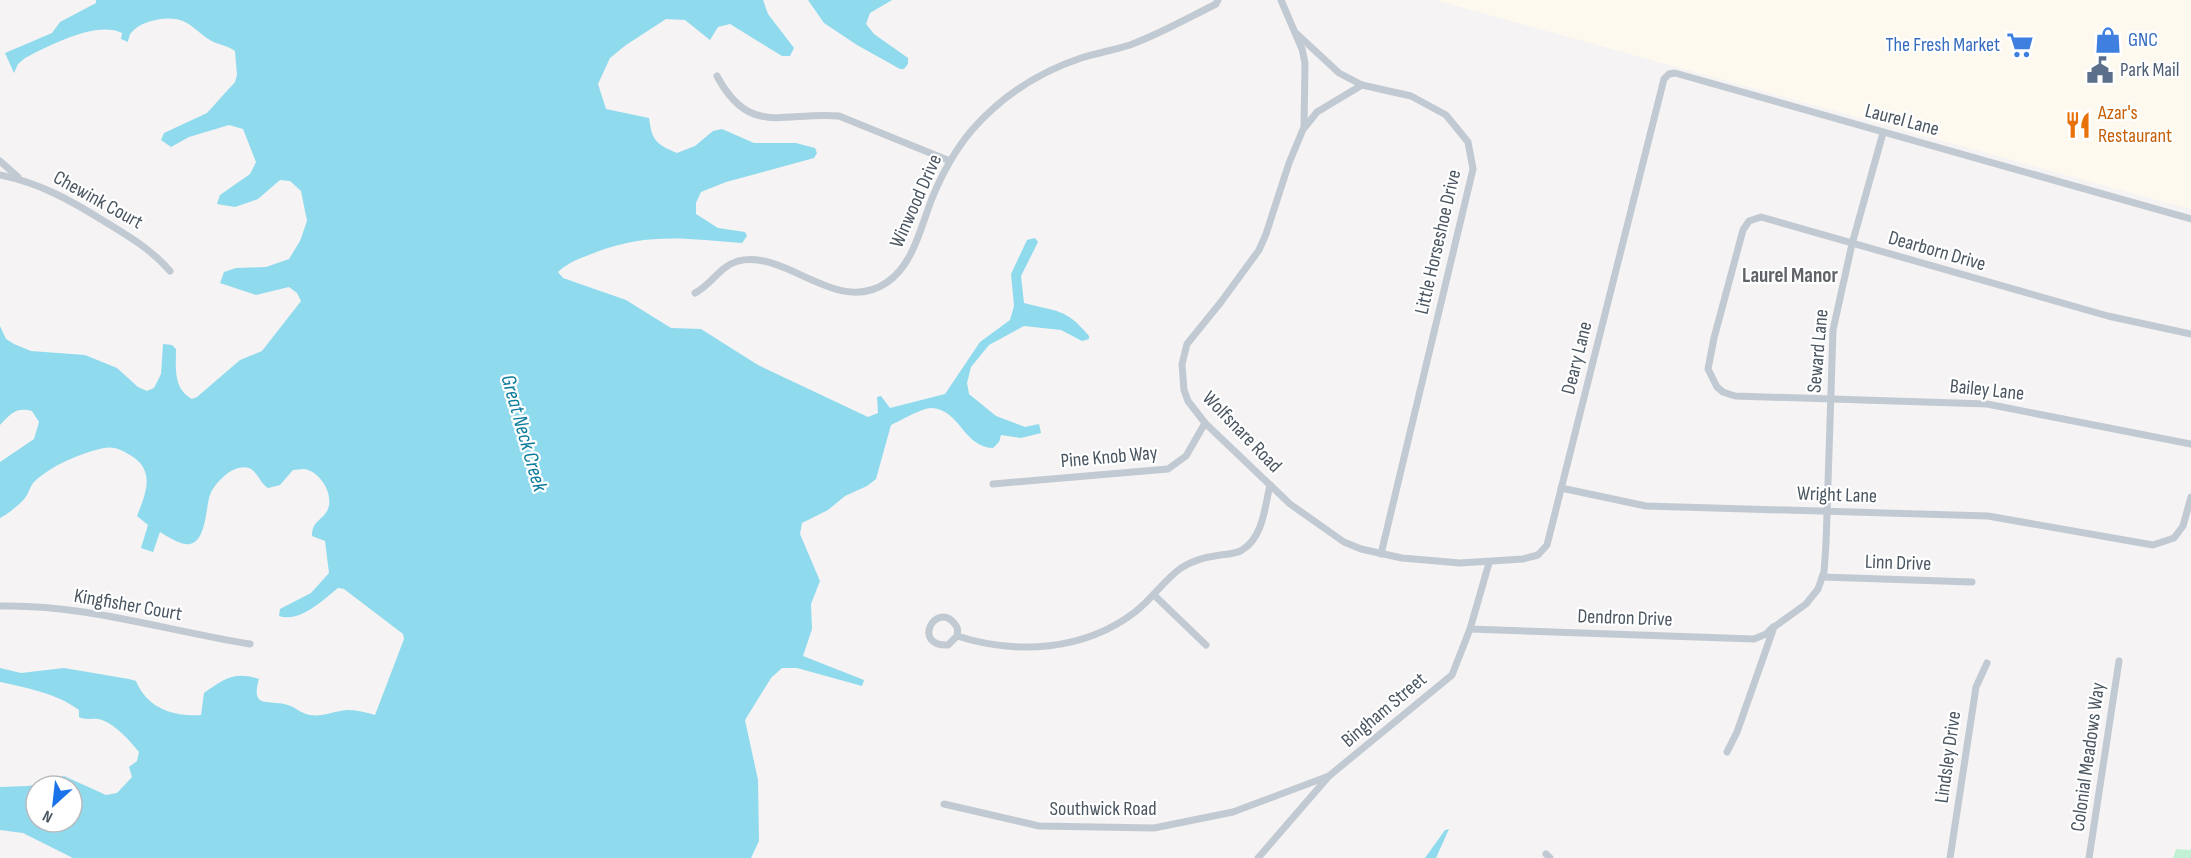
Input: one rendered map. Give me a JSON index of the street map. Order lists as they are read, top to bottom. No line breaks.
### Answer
{"streets":{"street":["Laurel Lane","Chewink Court","Winwood Drive","Little Horseshoe Drive","Dearborn Drive","Seward Lane","Deary Lane","Bailey Lane","Wolfsnare Road","Pine Knob Way","Wright Lane","Linn Drive","Kingfisher Court","Dendron Drive","Bingham Street","Lindsley Drive","Colonial Meadows Way","Southwick Road"]},"crossings":[["Laurel Lane","Seward Lane"],["Laurel Lane","Deary Lane"],["Little Horseshoe Drive","Wolfsnare Road"],["Dearborn Drive","Seward Lane"],["Dearborn Drive","Bailey Lane"],["Seward Lane","Bailey Lane"],["Seward Lane","Wright Lane"],["Seward Lane","Linn Drive"],["Seward Lane","Dendron Drive"],["Deary Lane","Wolfsnare Road"],["Deary Lane","Wright Lane"],["Wolfsnare Road","Pine Knob Way"],["Wolfsnare Road","Bingham Street"],["Linn Drive","Dendron Drive"],["Dendron Drive","Bingham Street"],["Bingham Street","Southwick Road"]],"districts":["Laurel Manor"],"water":["Great Neck Creek"],"places":{"shop":["GNC"],"supermarket":["The Fresh Market"],"public building":["Park Mail"],"restaurant":["Azar's Restaurant"]},"north":"bottom left"}
